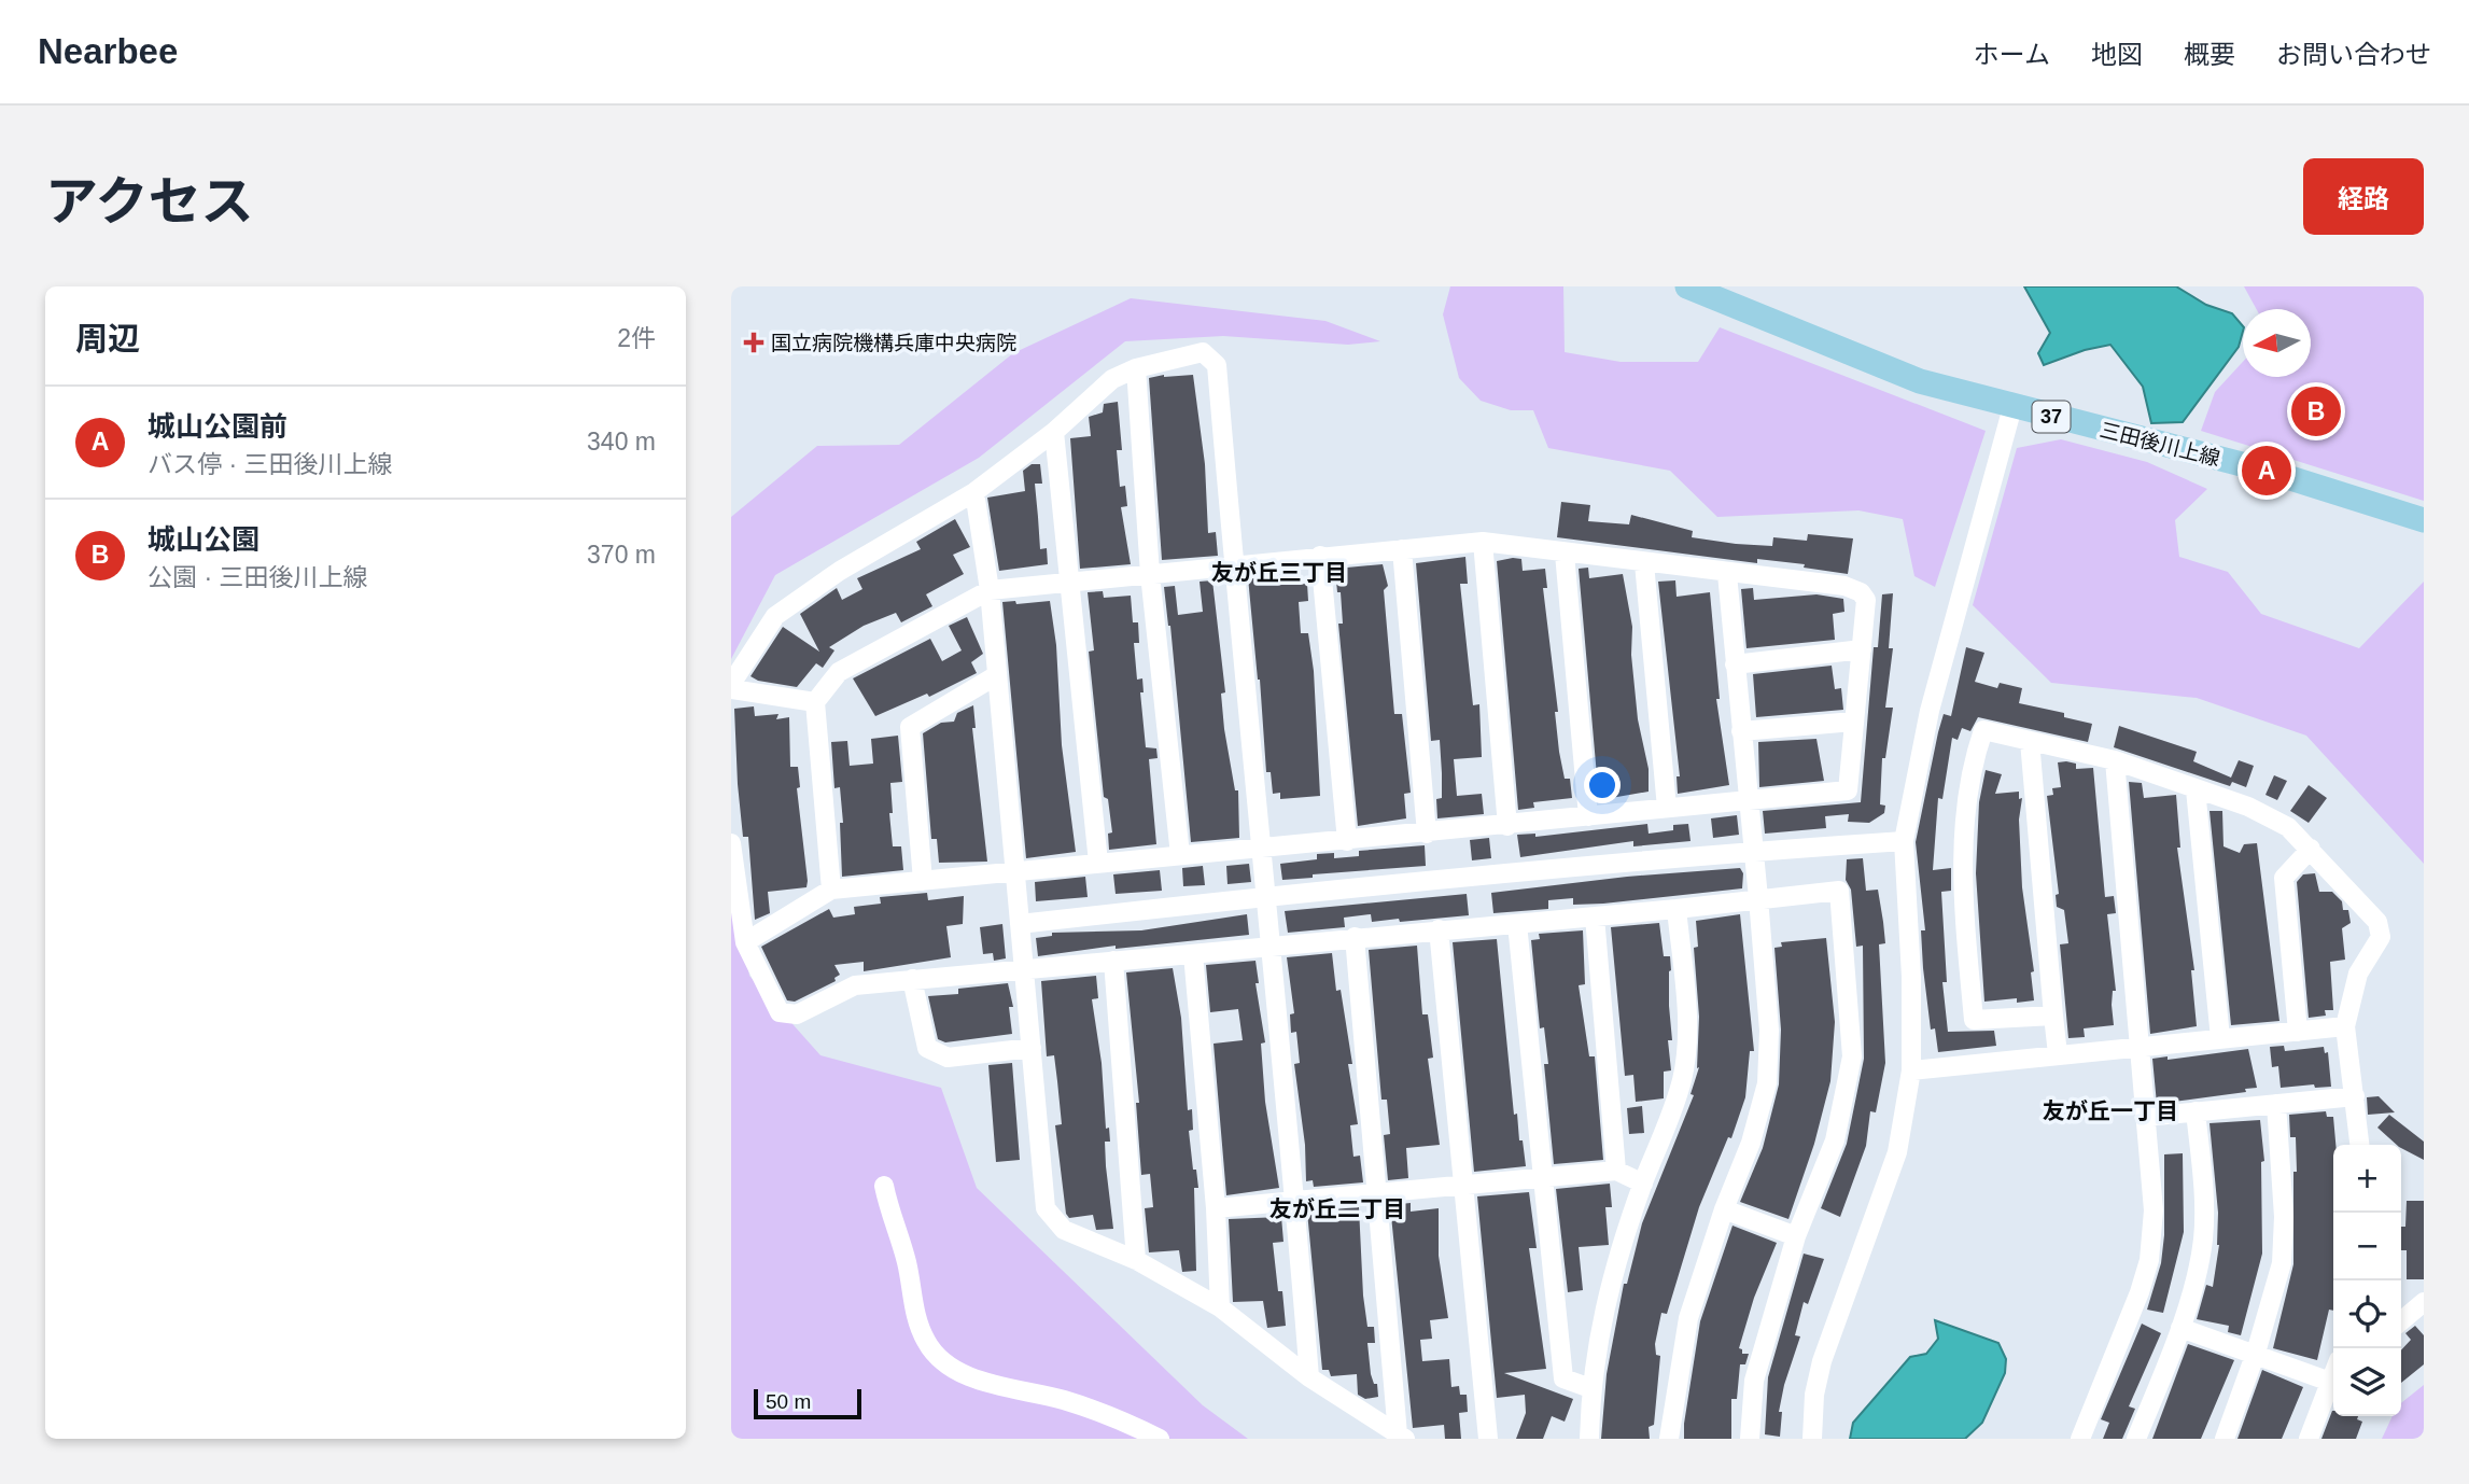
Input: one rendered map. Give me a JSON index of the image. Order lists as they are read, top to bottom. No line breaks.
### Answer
{"streets":{"main road":["37","三田後川上線"]},"districts":["友が丘三丁目","友が丘一丁目","友が丘二丁目"],"places":{"health":["国立病院機構兵庫中央病院"]},"scale_bar":"50 m","north":"left","page":{"header":"Nearbee","nav":["ホーム","地図","概要","お問い合わせ"],"title":"アクセス","buttons":"経路","heading":["周辺","2件"],"pins":["B","A"],"list":[{"mark":"A","name":"城山公園前","note":"バス停 · 三田後川上線","value":"340 m"},{"mark":"B","name":"城山公園","note":"公園 · 三田後川上線","value":"370 m"}],"map_buttons":["+","−"],"scale":"50 m"}}
